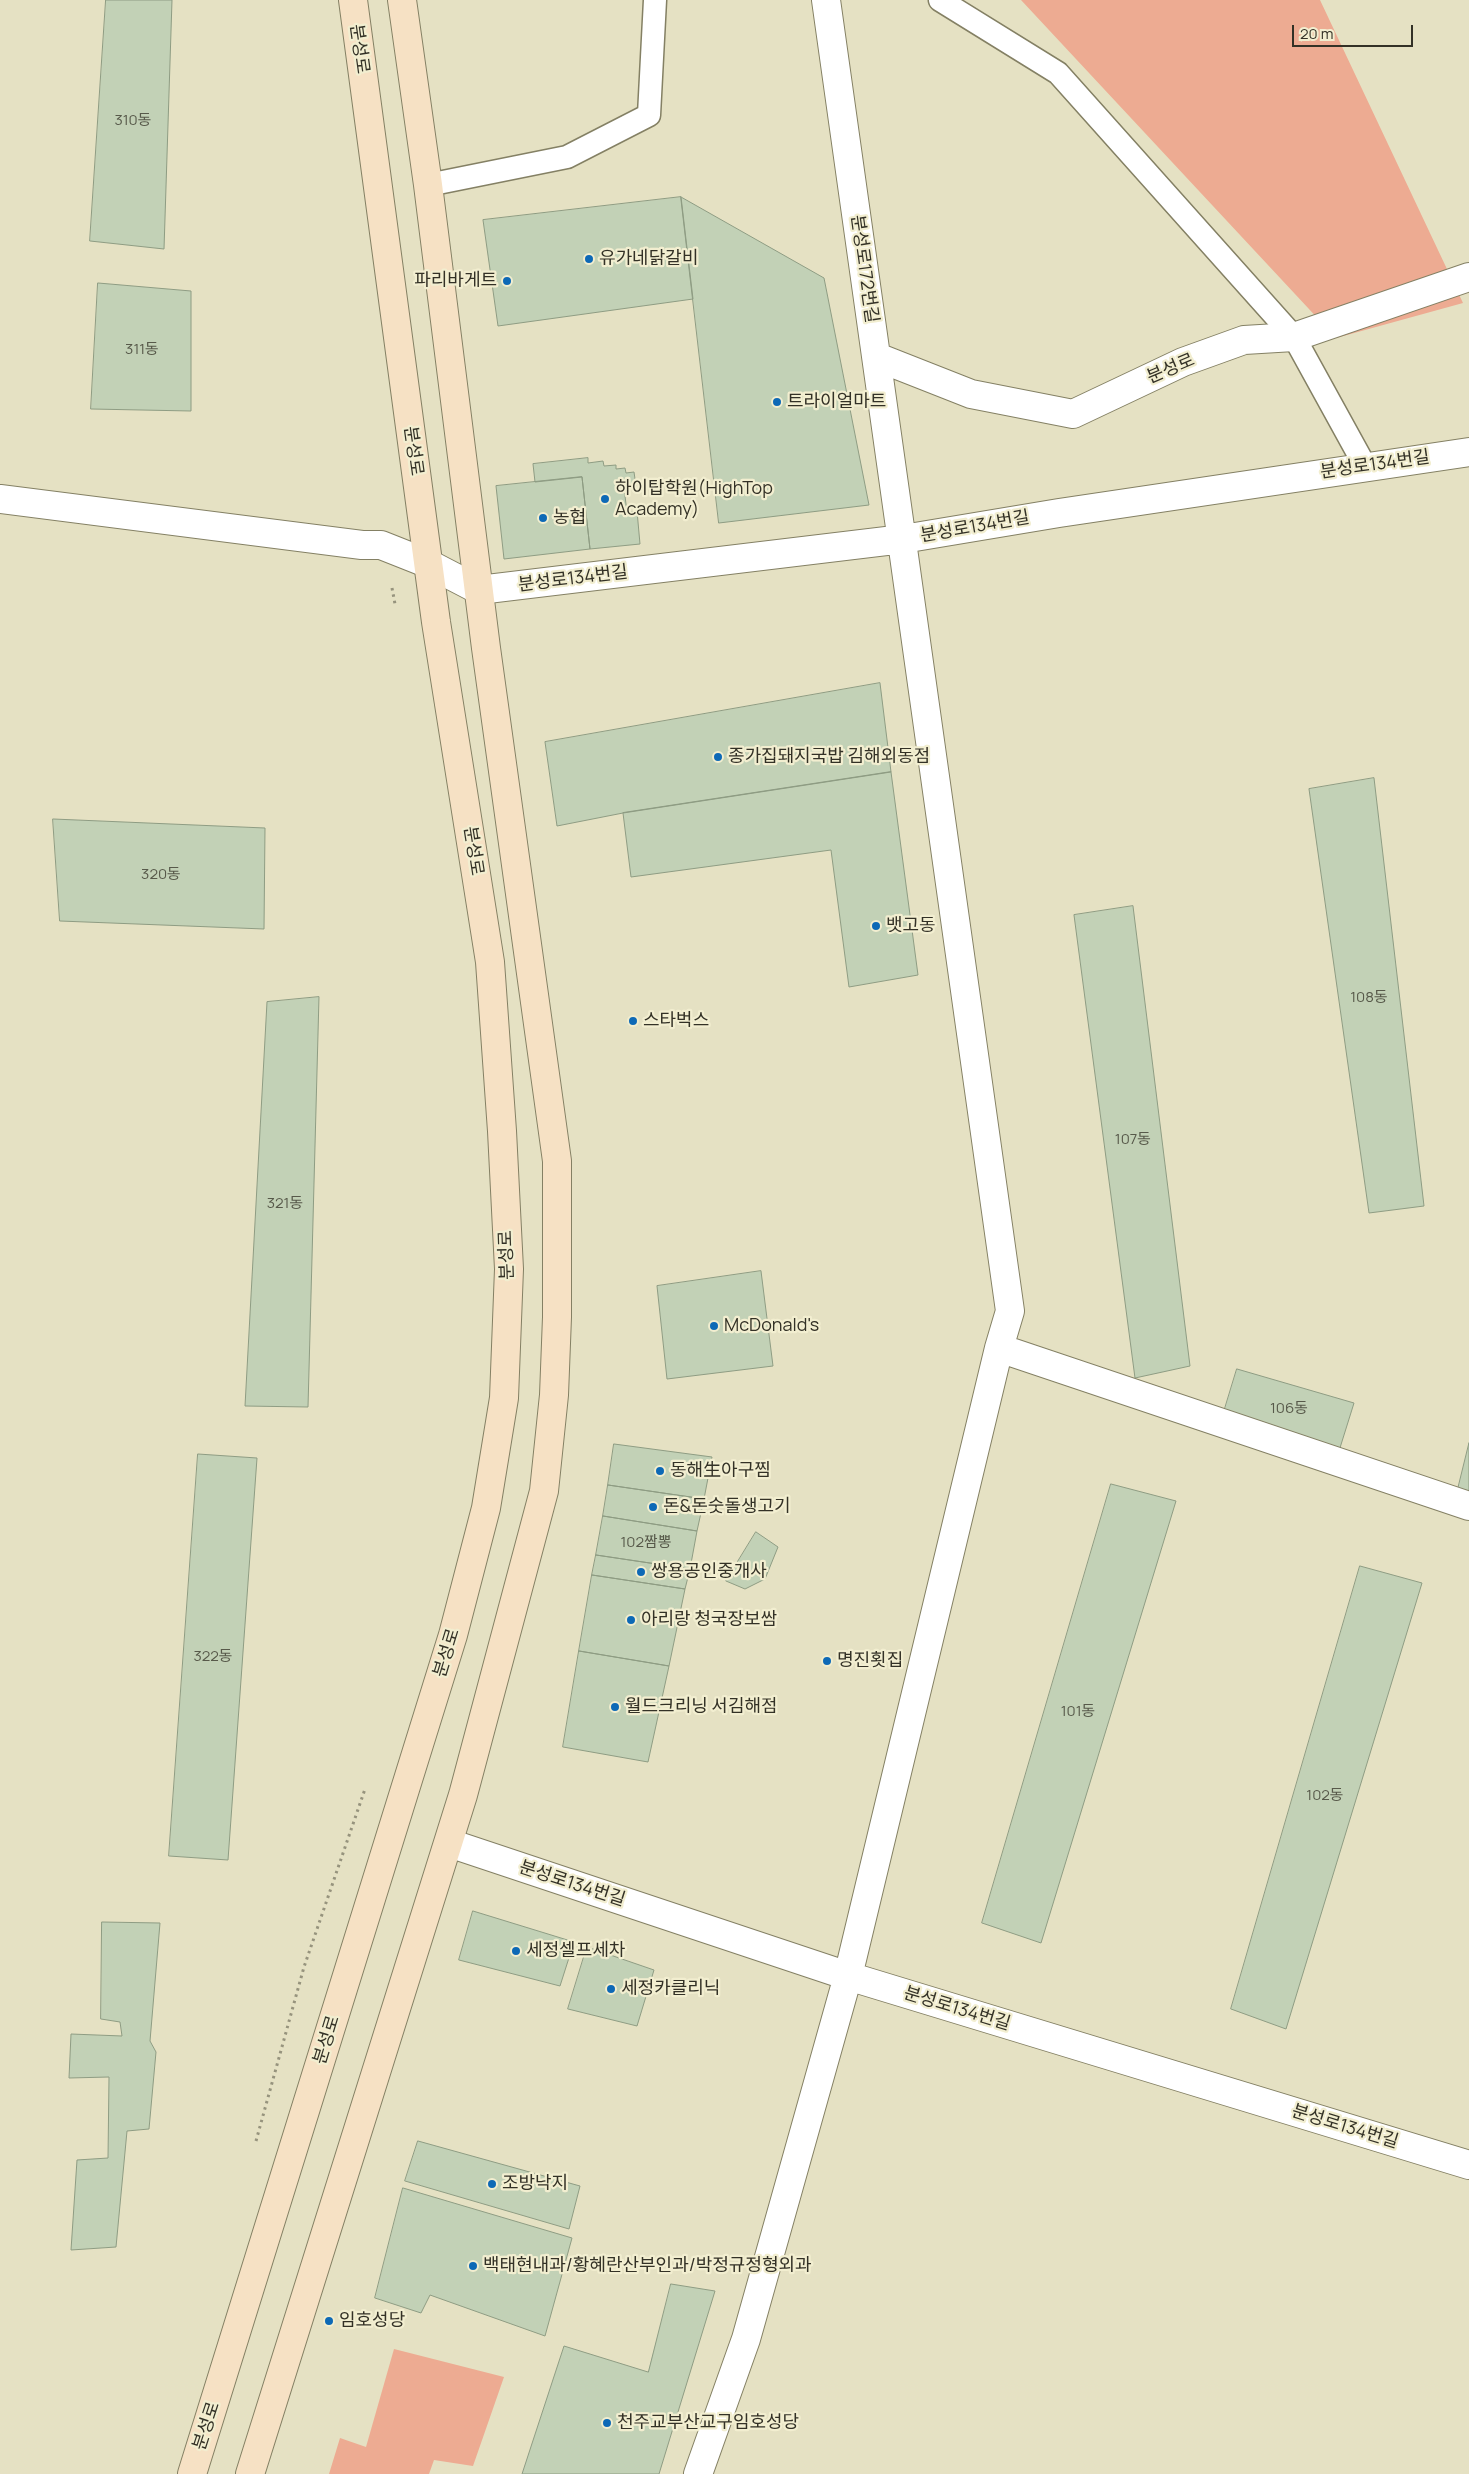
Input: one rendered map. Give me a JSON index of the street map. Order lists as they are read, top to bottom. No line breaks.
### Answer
{"streets":{"main road":["분성로"],"street":["분성로172번길","분성로134번길"]},"crossings":[["분성로","분성로172번길"],["분성로172번길","분성로134번길"]],"places":["유가네닭갈비","파리바게트","트라이얼마트","하이탑학원(HighTop Academy)","농협","종가집돼지국밥 김해외동점","뱃고동","스타벅스","McDonald's","동해生아구찜","돈&돈숫돌생고기","쌍용공인중개사","아리랑 청국장보쌈","명진횟집","월드크리닝 서김해점","세정셀프세차","세정카클리닉","조방낙지","백태현내과/황혜란산부인과/박정규정형외과","임호성당","천주교부산교구임호성당"],"house_numbers":["310동","311동","320동","108동","107동","321동","106동","102짬뽕","322동","101동","102동"],"scale_bar":"20 m"}
